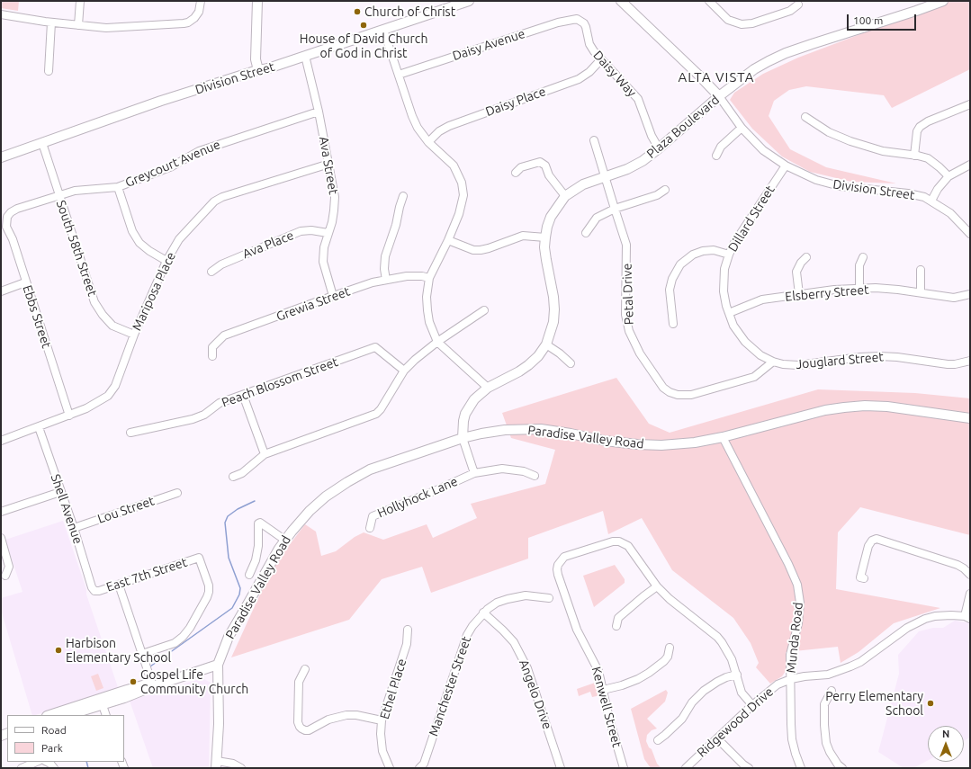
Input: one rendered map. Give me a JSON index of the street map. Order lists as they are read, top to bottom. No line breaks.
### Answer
{"streets":{"main road":["Division Street","Plaza Boulevard","Paradise Valley Road"],"street":["Daisy Avenue","Daisy Way","Daisy Place","Greycourt Avenue","Ava Street","Dillard Street","Ava Place","South 58th Street","Mariposa Place","Elsberry Street","Petal Drive","Grewia Street","Ebbs Street","Jouglard Street","Peach Blossom Street","Hollyhock Lane","Shell Avenue","Lou Street","East 7th Street","Munda Road","Manchester Street","Ethel Place","Angelo Drive","Kenwell Street","Ridgewood Drive"]},"crossings":[["Daisy Avenue","Daisy Way"],["Daisy Way","Daisy Place"],["Daisy Way","Plaza Boulevard"],["Division Street","Plaza Boulevard"],["Division Street","Ava Street"],["Division Street","Dillard Street"],["Division Street","South 58th Street"],["Plaza Boulevard","Petal Drive"],["Plaza Boulevard","Paradise Valley Road"],["Plaza Boulevard","Hollyhock Lane"],["Greycourt Avenue","Ava Street"],["Greycourt Avenue","South 58th Street"],["Greycourt Avenue","Ebbs Street"],["Ava Street","Ava Place"],["Ava Street","Mariposa Place"],["Ava Street","Grewia Street"],["Dillard Street","Elsberry Street"],["Dillard Street","Petal Drive"],["Dillard Street","Jouglard Street"],["South 58th Street","Mariposa Place"],["Mariposa Place","Ebbs Street"],["Mariposa Place","Shell Avenue"],["Petal Drive","Jouglard Street"],["Paradise Valley Road","Hollyhock Lane"],["Paradise Valley Road","Munda Road"],["Shell Avenue","Lou Street"],["Shell Avenue","East 7th Street"],["Munda Road","Ridgewood Drive"],["Manchester Street","Angelo Drive"],["Kenwell Street","Ridgewood Drive"]],"districts":["ALTA VISTA"],"places":["Church of Christ","House of David Church of God in Christ","Harbison Elementary School","Gospel Life Community Church","Perry Elementary School"],"legend":["Road","Park"],"scale_bar":"100 m","north":"top"}
